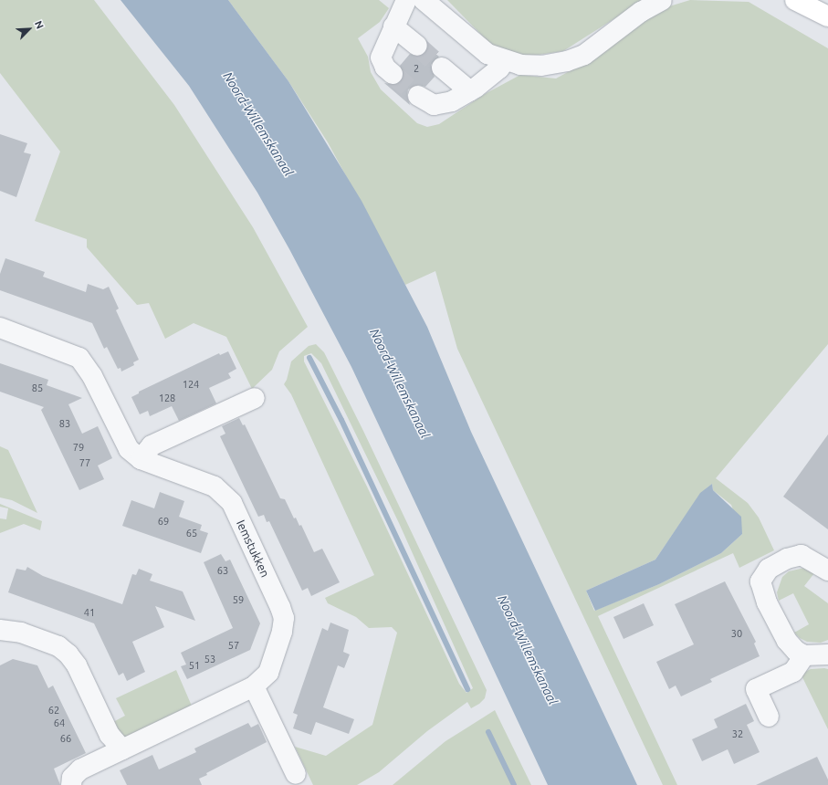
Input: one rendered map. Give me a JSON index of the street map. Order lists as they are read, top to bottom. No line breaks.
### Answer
{"streets":{"street":["Iemstukken"]},"water":["Noord-Willemskanaal"],"house_numbers":["2","124","85","128","83","79","77","69","65","63","59","41","30","57","53","51","62","64","32","66"],"north":"top right"}
